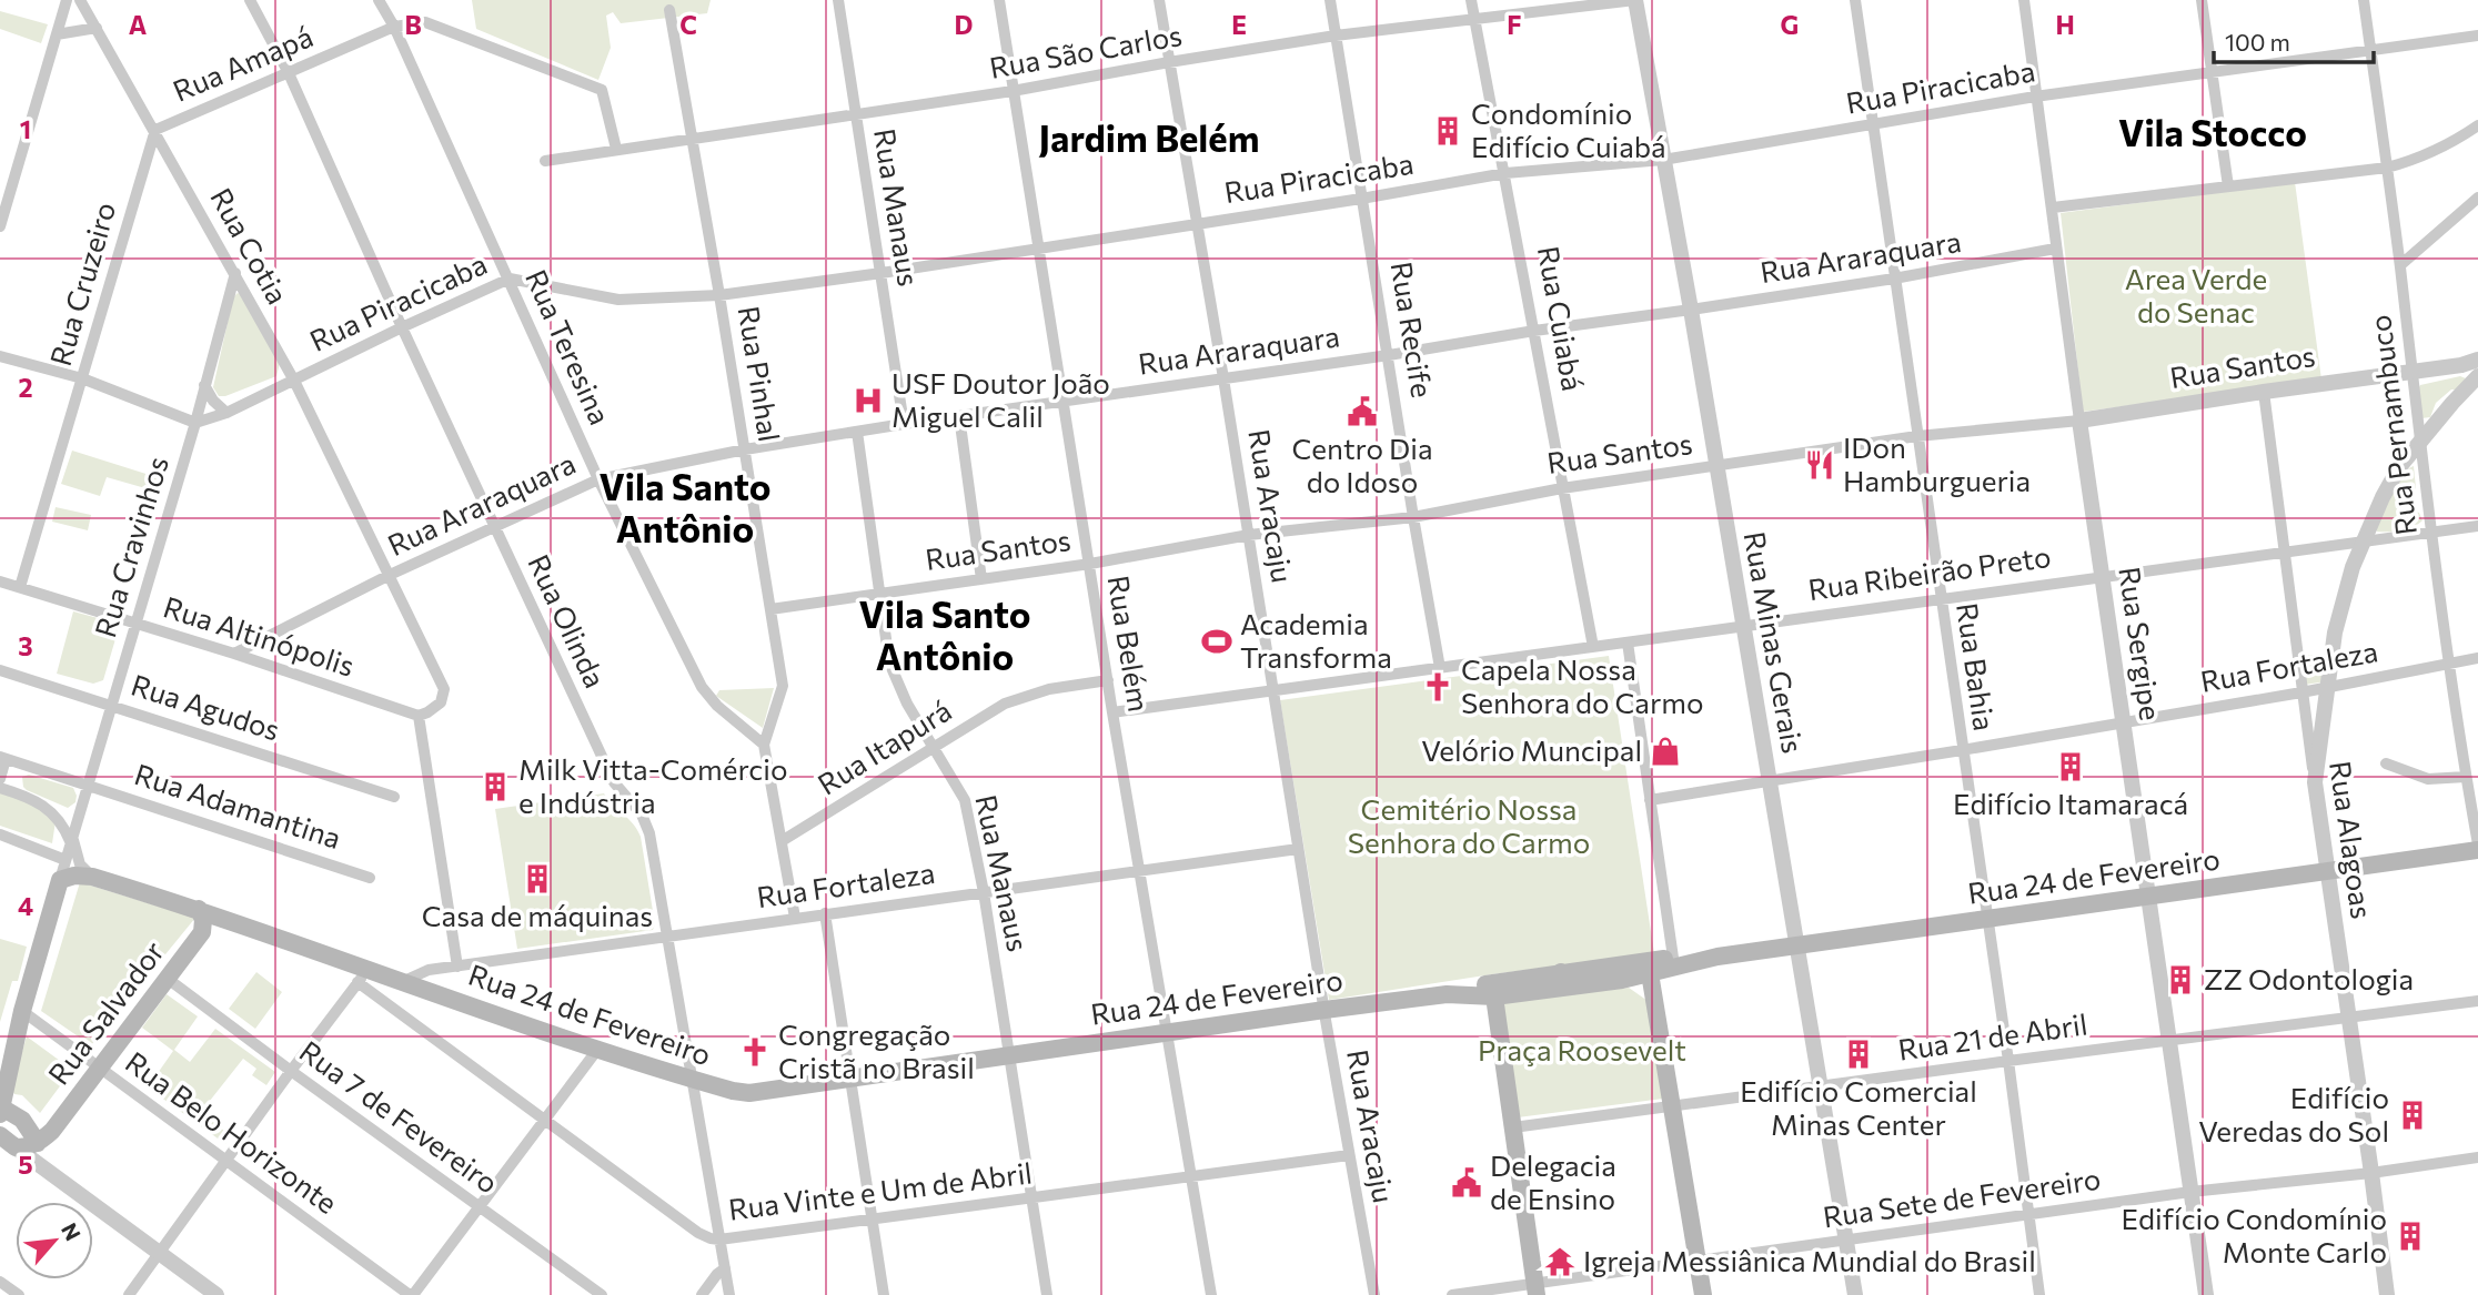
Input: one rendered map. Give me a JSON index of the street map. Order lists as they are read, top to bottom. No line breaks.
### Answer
{"streets":{"main road":["Rua 24 de Fevereiro","Rua Salvador"],"street":["Rua São Carlos","Rua Amapá","Rua Piracicaba","Rua Manaus","Rua Cotia","Rua Araraquara","Rua Cruzeiro","Rua Cuiabá","Rua Recife","Rua Teresina","Rua Santos","Rua Pinhal","Rua Pernambuco","Rua Aracaju","Rua Cravinhos","Rua Ribeirão Preto","Rua Olinda","Rua Altinópolis","Rua Minas Gerais","Rua Belém","Rua Sergipe","Rua Bahia","Rua Fortaleza","Rua Agudos","Rua Itapurá","Rua Adamantina","Rua Alagoas","Rua 21 de Abril","Rua 7 de Fevereiro","Rua Belo Horizonte","Rua Vinte e Um de Abril","Rua Sete de Fevereiro"]},"crossings":[["Rua São Carlos","Rua Manaus"],["Rua São Carlos","Rua Cuiabá"],["Rua São Carlos","Rua Recife"],["Rua São Carlos","Rua Pinhal"],["Rua São Carlos","Rua Aracaju"],["Rua São Carlos","Rua Minas Gerais"],["Rua São Carlos","Rua Belém"],["Rua Amapá","Rua Cotia"],["Rua Amapá","Rua Cruzeiro"],["Rua Amapá","Rua Teresina"],["Rua Amapá","Rua Olinda"],["Rua Piracicaba","Rua Manaus"],["Rua Piracicaba","Rua Cotia"],["Rua Piracicaba","Rua Cuiabá"],["Rua Piracicaba","Rua Recife"],["Rua Piracicaba","Rua Teresina"],["Rua Piracicaba","Rua Pinhal"],["Rua Piracicaba","Rua Pernambuco"],["Rua Piracicaba","Rua Aracaju"],["Rua Piracicaba","Rua Cravinhos"],["Rua Piracicaba","Rua Olinda"],["Rua Piracicaba","Rua Minas Gerais"],["Rua Piracicaba","Rua Belém"],["Rua Piracicaba","Rua Sergipe"],["Rua Piracicaba","Rua Bahia"],["Rua Manaus","Rua Araraquara"],["Rua Manaus","Rua Santos"],["Rua Manaus","Rua Fortaleza"],["Rua Manaus","Rua Itapurá"],["Rua Manaus","Rua 24 de Fevereiro"],["Rua Manaus","Rua Vinte e Um de Abril"],["Rua Cotia","Rua Araraquara"],["Rua Cotia","Rua Cruzeiro"],["Rua Cotia","Rua Cravinhos"],["Rua Cotia","Rua Altinópolis"],["Rua Araraquara","Rua Cuiabá"],["Rua Araraquara","Rua Recife"],["Rua Araraquara","Rua Teresina"],["Rua Araraquara","Rua Pinhal"],["Rua Araraquara","Rua Aracaju"],["Rua Araraquara","Rua Olinda"],["Rua Araraquara","Rua Altinópolis"],["Rua Araraquara","Rua Minas Gerais"],["Rua Araraquara","Rua Belém"],["Rua Araraquara","Rua Sergipe"],["Rua Araraquara","Rua Bahia"],["Rua Cruzeiro","Rua Altinópolis"],["Rua Cuiabá","Rua Santos"],["Rua Cuiabá","Rua Ribeirão Preto"],["Rua Recife","Rua Santos"],["Rua Recife","Rua Ribeirão Preto"],["Rua Teresina","Rua Pinhal"],["Rua Santos","Rua Pinhal"],["Rua Santos","Rua Pernambuco"],["Rua Santos","Rua Aracaju"],["Rua Santos","Rua Minas Gerais"],["Rua Santos","Rua Belém"],["Rua Santos","Rua Sergipe"],["Rua Santos","Rua Bahia"],["Rua Santos","Rua Alagoas"],["Rua Pernambuco","Rua Ribeirão Preto"],["Rua Pernambuco","Rua Fortaleza"],["Rua Pernambuco","Rua 24 de Fevereiro"],["Rua Aracaju","Rua Ribeirão Preto"],["Rua Aracaju","Rua Fortaleza"],["Rua Aracaju","Rua 24 de Fevereiro"],["Rua Aracaju","Rua Vinte e Um de Abril"],["Rua Cravinhos","Rua Altinópolis"],["Rua Cravinhos","Rua Agudos"],["Rua Cravinhos","Rua Adamantina"],["Rua Cravinhos","Rua 24 de Fevereiro"],["Rua Ribeirão Preto","Rua Minas Gerais"],["Rua Ribeirão Preto","Rua Belém"],["Rua Ribeirão Preto","Rua Sergipe"],["Rua Ribeirão Preto","Rua Bahia"],["Rua Ribeirão Preto","Rua Alagoas"],["Rua Olinda","Rua Fortaleza"],["Rua Olinda","Rua 24 de Fevereiro"],["Rua Olinda","Rua Vinte e Um de Abril"],["Rua Minas Gerais","Rua Fortaleza"],["Rua Minas Gerais","Rua 24 de Fevereiro"],["Rua Minas Gerais","Rua 21 de Abril"],["Rua Minas Gerais","Rua Sete de Fevereiro"],["Rua Belém","Rua Fortaleza"],["Rua Belém","Rua Itapurá"],["Rua Belém","Rua 24 de Fevereiro"],["Rua Belém","Rua Vinte e Um de Abril"],["Rua Sergipe","Rua Fortaleza"],["Rua Sergipe","Rua 24 de Fevereiro"],["Rua Sergipe","Rua 21 de Abril"],["Rua Sergipe","Rua Sete de Fevereiro"],["Rua Bahia","Rua Fortaleza"],["Rua Bahia","Rua 24 de Fevereiro"],["Rua Bahia","Rua 21 de Abril"],["Rua Bahia","Rua Sete de Fevereiro"],["Rua Fortaleza","Rua Alagoas"],["Rua Fortaleza","Rua 24 de Fevereiro"],["Rua Alagoas","Rua 24 de Fevereiro"],["Rua Alagoas","Rua 21 de Abril"],["Rua Alagoas","Rua Sete de Fevereiro"],["Rua 24 de Fevereiro","Rua Salvador"],["Rua 24 de Fevereiro","Rua Vinte e Um de Abril"],["Rua Salvador","Rua 7 de Fevereiro"],["Rua Salvador","Rua Belo Horizonte"]],"districts":["Vila Stocco","Jardim Belém","Vila Santo Antônio","Vila Santo Antônio"],"parks":["Area Verde do Senac","Cemitério Nossa Senhora do Carmo","Praça Roosevelt"],"places":{"building":["Condomínio Edifício Cuiabá","Edifício Itamaracá","Milk Vitta-Comércio e Indústria","Casa de máquinas","ZZ Odontologia","Edifício Comercial Minas Center","Edifício Veredas do Sol","Edifício Condomínio Monte Carlo"],"hospital":["USF Doutor João Miguel Calil"],"public building":["Centro Dia do Idoso","Delegacia de Ensino"],"restaurant":["IDon Hamburgueria"],"sports":["Academia Transforma"],"church":["Capela Nossa Senhora do Carmo","Congregação Cristã no Brasil"],"shop":["Velório Muncipal"],"temple":["Igreja Messiânica Mundial do Brasil"]},"scale_bar":"100 m","north":"top right","grid":{"columns":["A","B","C","D","E","F","G","H"],"rows":["1","2","3","4","5"]}}
